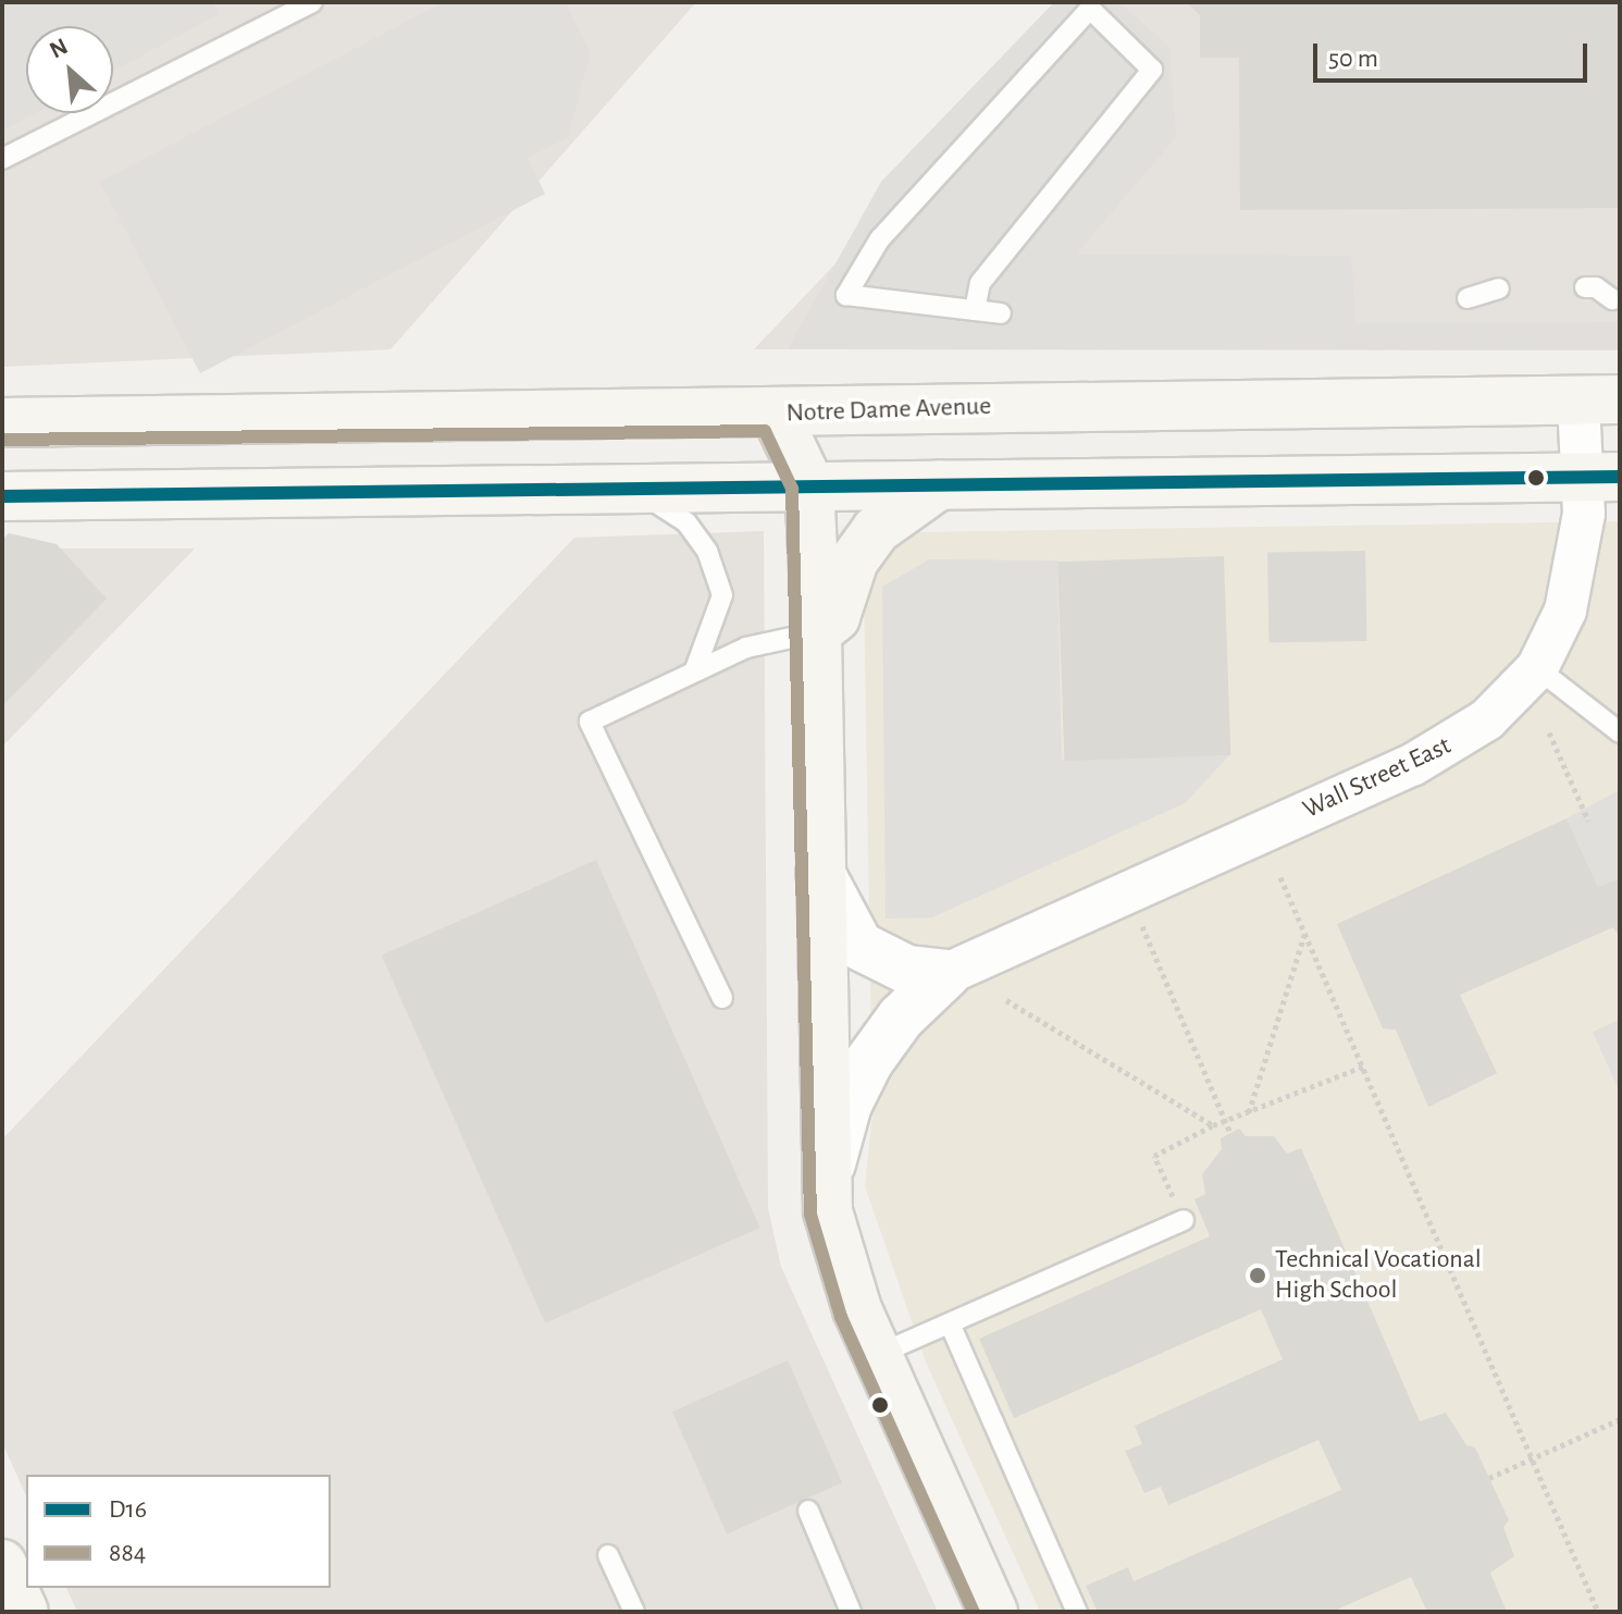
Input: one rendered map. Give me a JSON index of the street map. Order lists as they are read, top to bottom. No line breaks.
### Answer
{"streets":{"main road":["Notre Dame Avenue"],"street":["Wall Street East"]},"crossings":[["Notre Dame Avenue","Wall Street East"]],"places":["Technical Vocational High School"],"lines":["transit line 884","transit line D16"],"legend":["D16","884"],"scale_bar":"50 m","north":"top left"}
